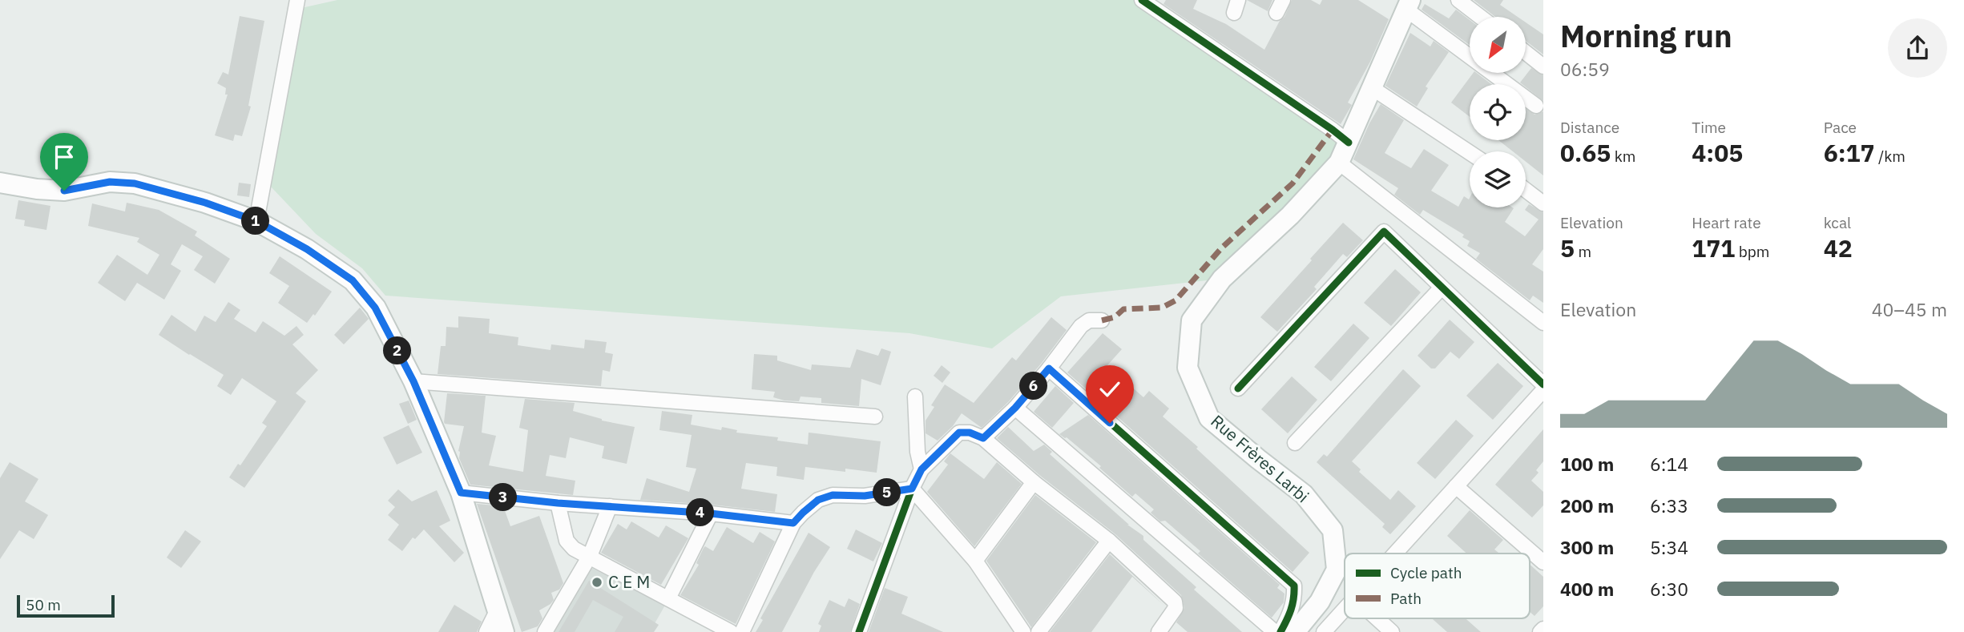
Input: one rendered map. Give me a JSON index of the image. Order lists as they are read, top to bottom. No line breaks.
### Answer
{"streets":{"main road":["Rue Frères Larbi"]},"places":["C E M"],"legend":["Cycle path","Path"],"scale_bar":"50 m","north":"bottom left","page":{"heading":["Morning run","06:59"],"stats":[["Distance","0.65 km"],["Time","4:05"],["Pace","6:17 /km"],["Elevation","5 m"],["Heart rate","171 bpm"],["kcal","42"]],"pins":["1","2","6","5","3","4"],"chart":["Elevation","40–45 m"],"list":[{"name":"100 m","note":"6:14"},{"name":"200 m","note":"6:33"},{"name":"300 m","note":"5:34"},{"name":"400 m","note":"6:30"}],"scale":"50 m"}}
